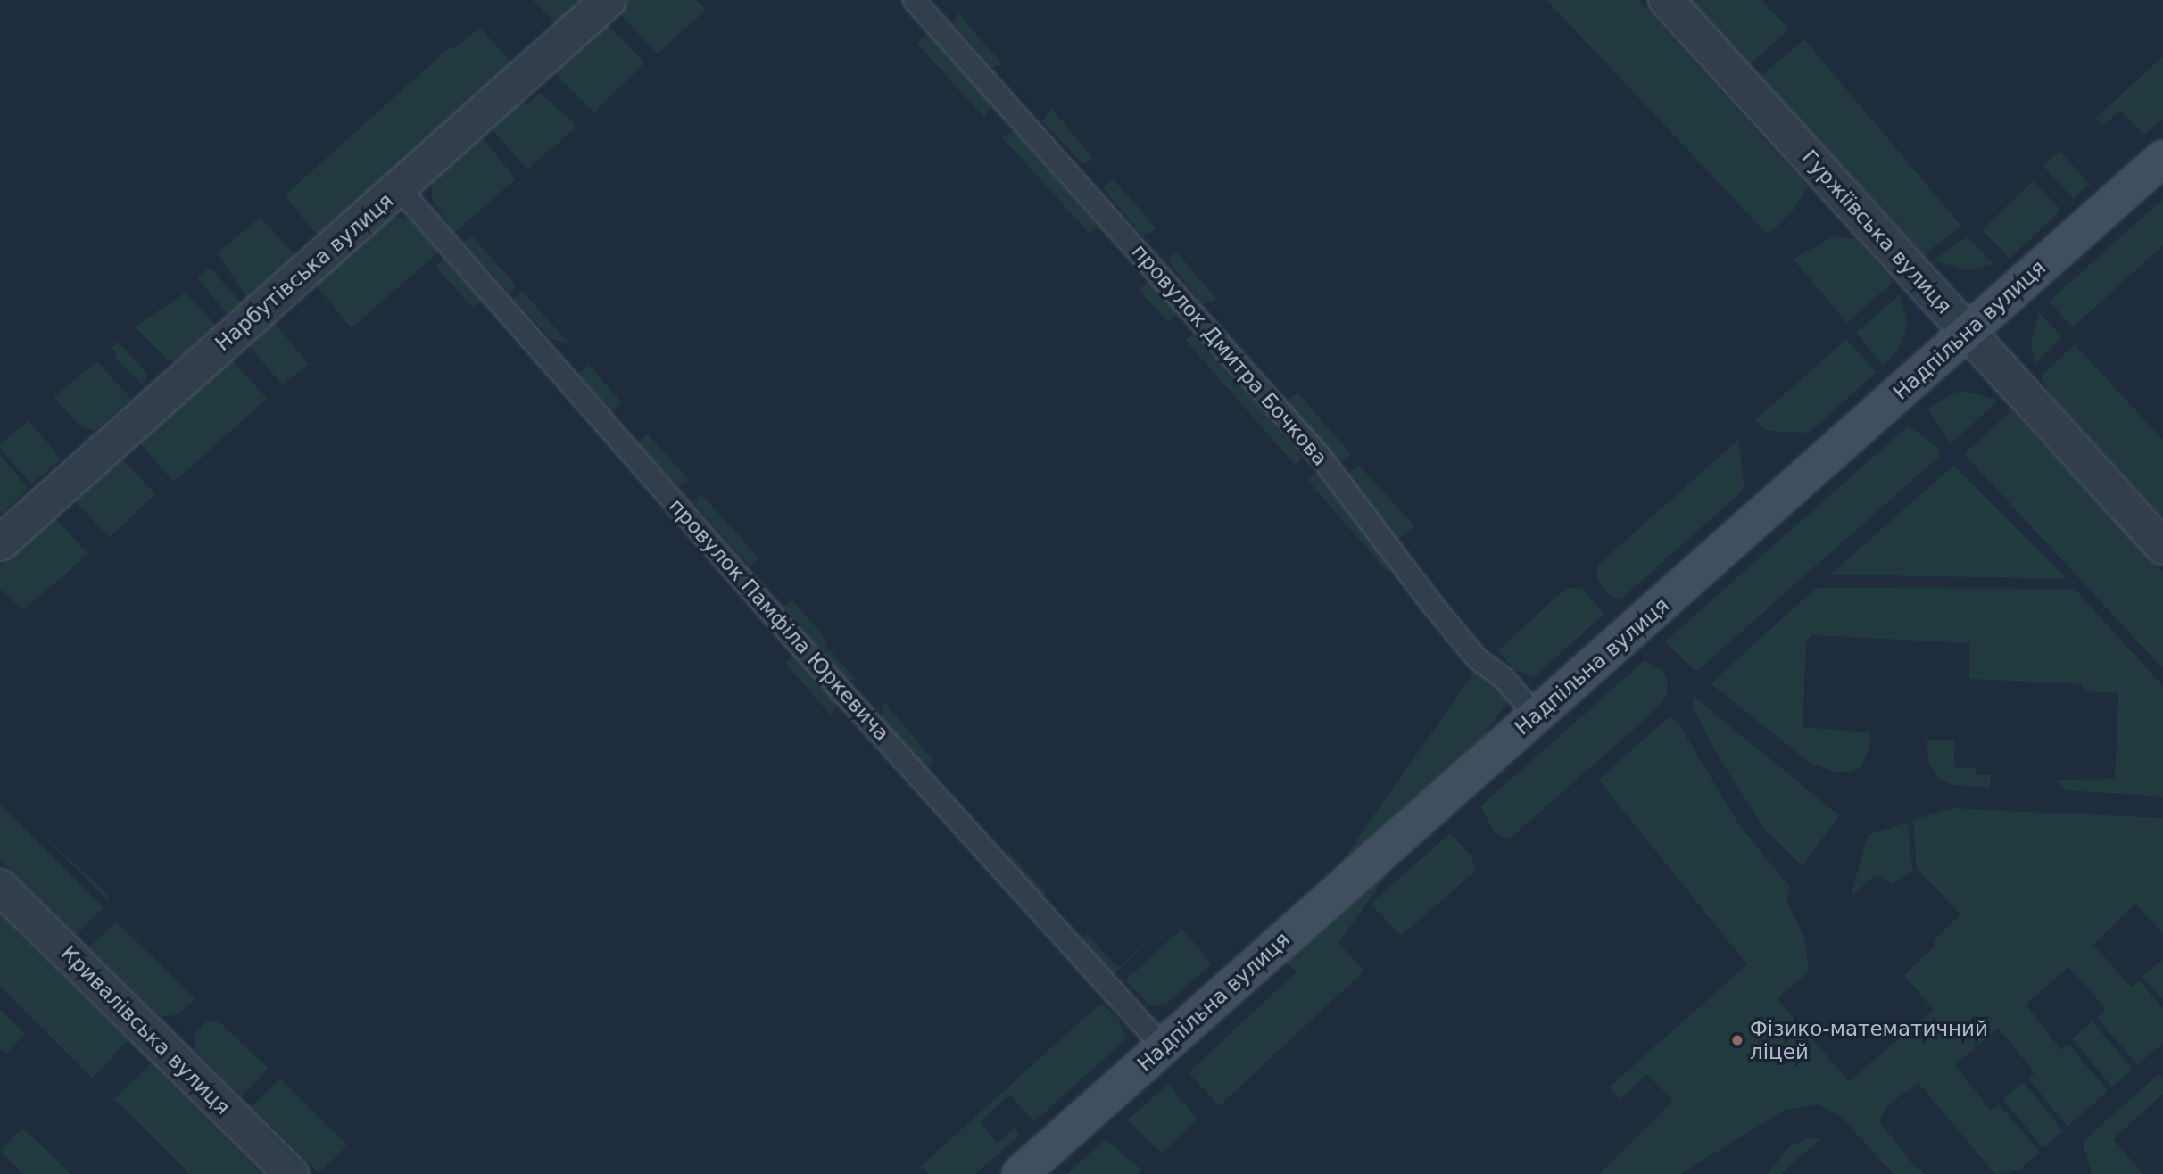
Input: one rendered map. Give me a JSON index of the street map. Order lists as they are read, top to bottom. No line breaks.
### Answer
{"streets":{"main road":["Надпільна вулиця"],"street":["Гуржіївська вулиця","Нарбутівська вулиця","Кривалівська вулиця"],"lane":["провулок Дмитра Бочкова","провулок Памфіла Юркевича"]},"crossings":[["Гуржіївська вулиця","Надпільна вулиця"],["Нарбутівська вулиця","провулок Памфіла Юркевича"],["Надпільна вулиця","провулок Дмитра Бочкова"],["Надпільна вулиця","провулок Памфіла Юркевича"]],"places":["Фізико-математичний ліцей"]}
